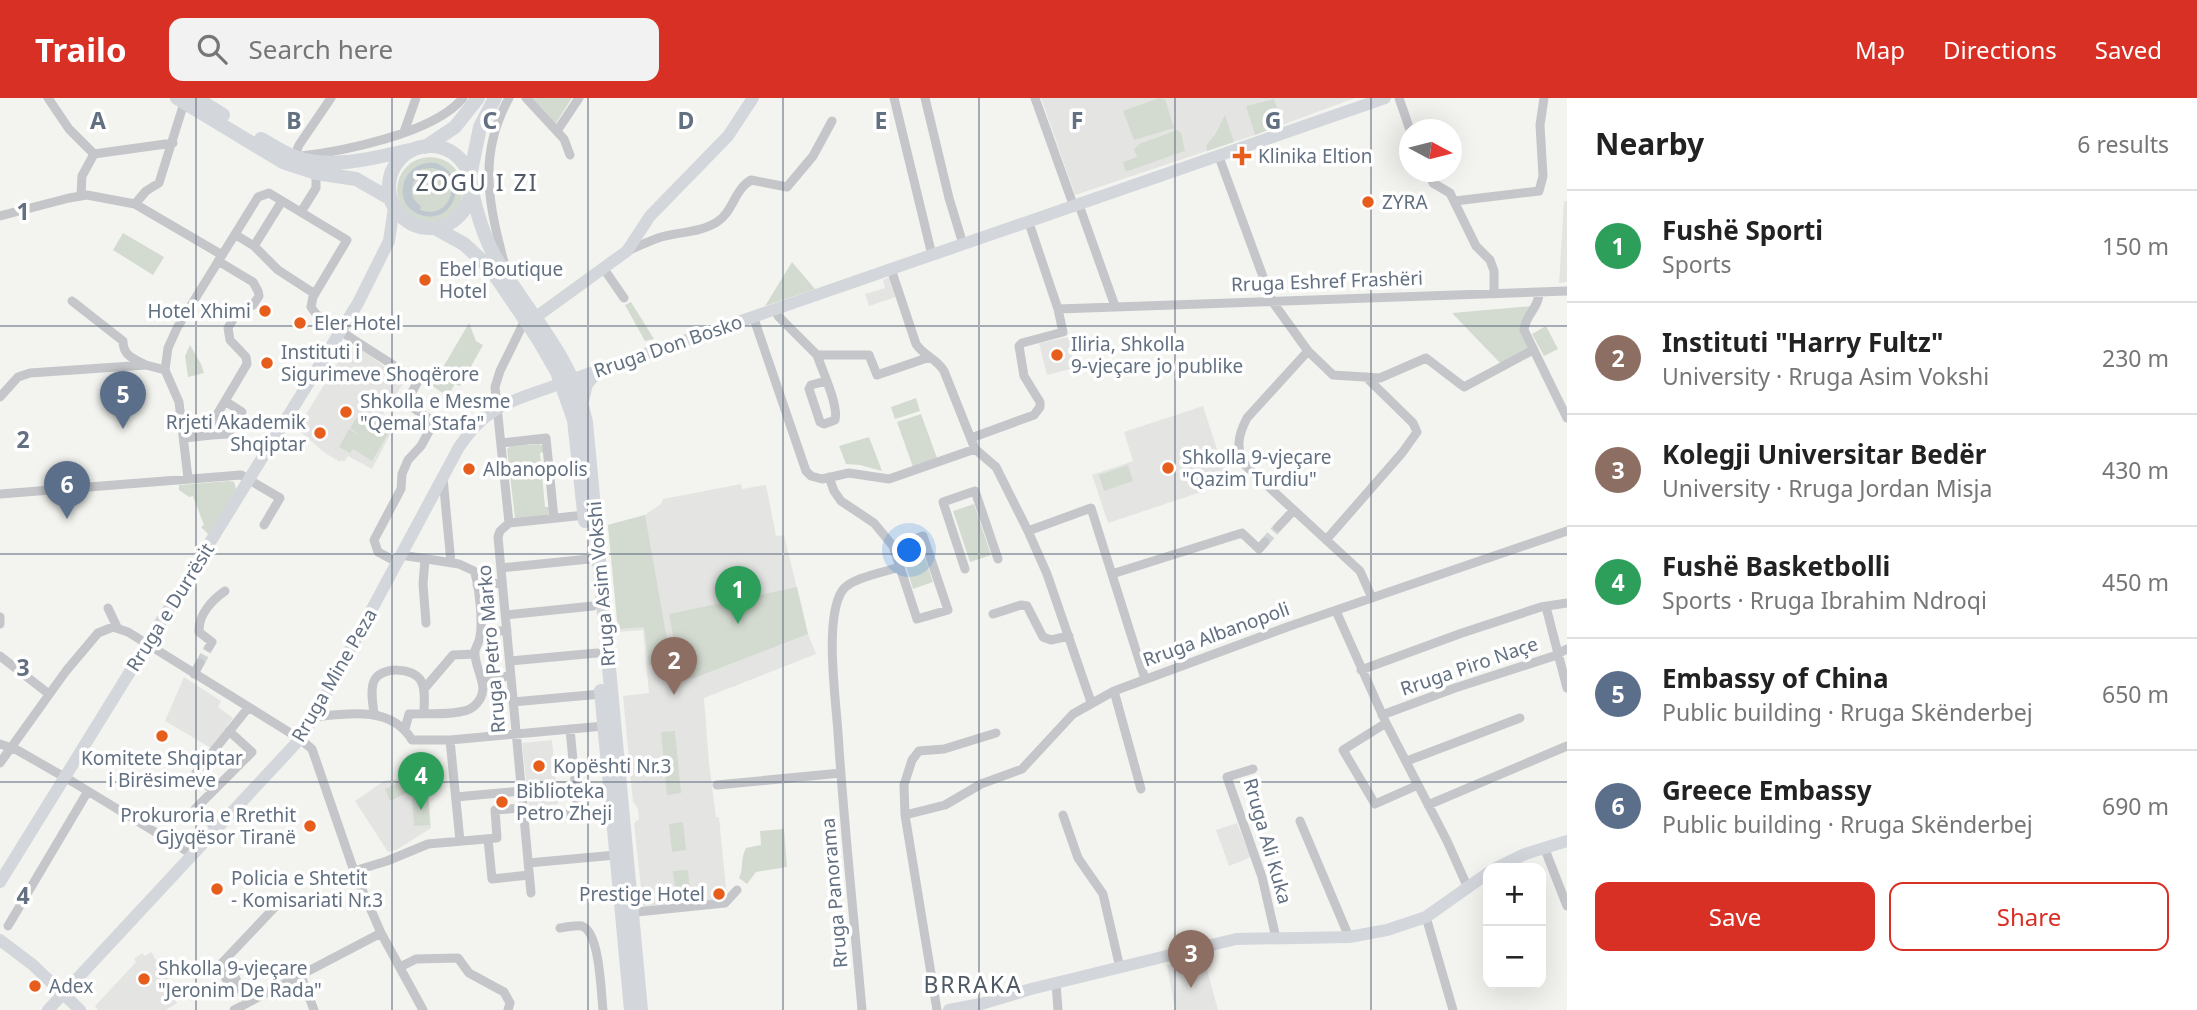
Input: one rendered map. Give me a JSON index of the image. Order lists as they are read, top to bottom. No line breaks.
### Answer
{"streets":{"main road":["Rruga Don Bosko","Rruga Asim Vokshi","Rruga e Durrësit","Rruga Mine Peza"],"street":["Rruga Eshref Frashëri","Rruga Albanopoli","Rruga Petro Marko","Rruga Piro Naçe","Rruga Ali Kuka","Rruga Panorama"]},"crossings":[["Rruga Don Bosko","Rruga Asim Vokshi"],["Rruga Don Bosko","Rruga Mine Peza"],["Rruga Asim Vokshi","Rruga e Durrësit"],["Rruga Asim Vokshi","Rruga Mine Peza"]],"districts":["ZOGU I ZI","BRRAKA"],"places":{"health":["Klinika Eltion"],"other":["ZYRA","Ebel Boutique Hotel","Hotel Xhimi","Eler Hotel","Iliria, Shkolla 9-vjeçare jo publike","Instituti i Sigurimeve Shoqërore","Shkolla e Mesme \"Qemal Stafa\"","Rrjeti Akademik Shqiptar","Shkolla 9-vjeçare \"Qazim Turdiu\"","Albanopolis","Komitete Shqiptar i Birësimeve","Kopështi Nr.3","Biblioteka Petro Zheji","Prokuroria e Rrethit Gjyqësor Tiranë","Policia e Shtetit - Komisariati Nr.3","Prestige Hotel","Shkolla 9-vjeçare \"Jeronim De Rada\"","Adex"]},"north":"right","page":{"header":"Trailo","search":"Search here","nav":["Map","Directions","Saved"],"heading":["Nearby","6 results"],"list":[{"mark":"1","name":"Fushë Sporti","note":"Sports","value":"150 m"},{"mark":"2","name":"Instituti \"Harry Fultz\"","note":"University · Rruga Asim Vokshi","value":"230 m"},{"mark":"3","name":"Kolegji Universitar Bedër","note":"University · Rruga Jordan Misja","value":"430 m"},{"mark":"4","name":"Fushë Basketbolli","note":"Sports · Rruga Ibrahim Ndroqi","value":"450 m"},{"mark":"5","name":"Embassy of China","note":"Public building · Rruga Skënderbej","value":"650 m"},{"mark":"6","name":"Greece Embassy","note":"Public building · Rruga Skënderbej","value":"690 m"}],"pins":["5","6","1","2","4","3"],"buttons":["Save","Share"],"map_buttons":["+","−"]},"grid":{"columns":["A","B","C","D","E","F","G"],"rows":["1","2","3","4"]}}
